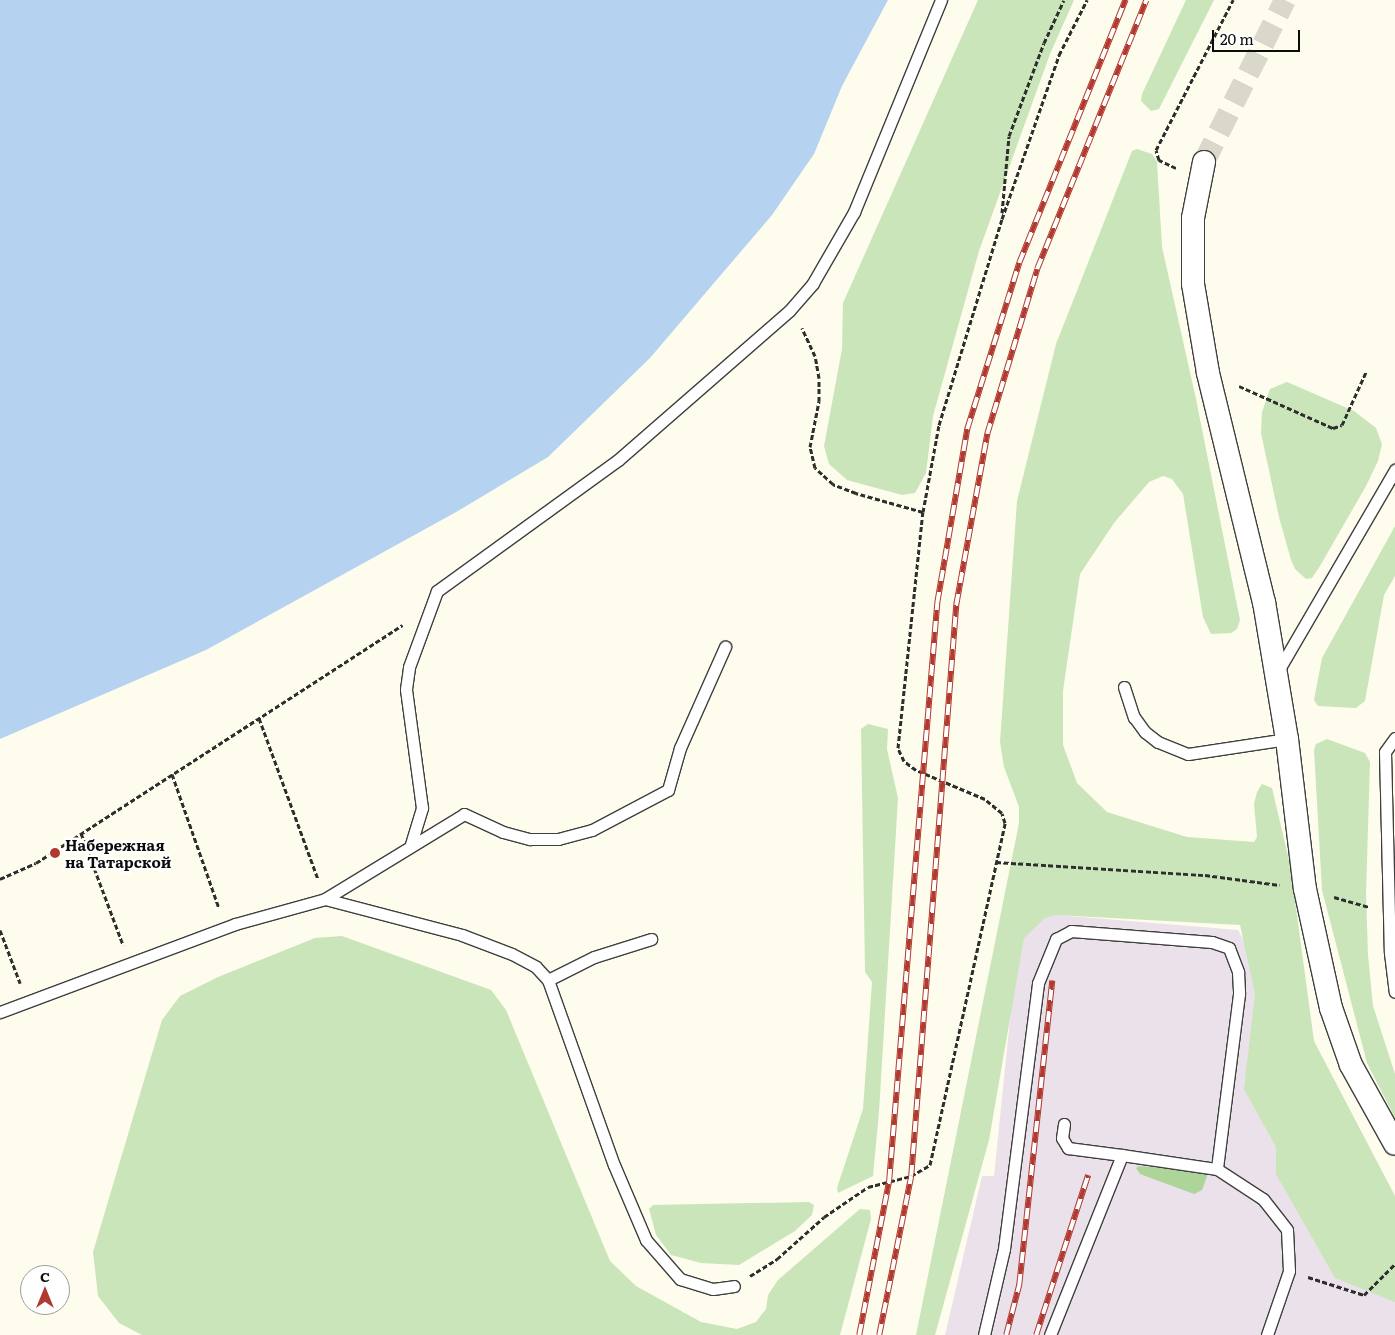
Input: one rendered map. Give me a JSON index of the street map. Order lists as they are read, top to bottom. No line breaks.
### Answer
{"places":["Набережная на Татарской"],"scale_bar":"20 m","north":"top"}
